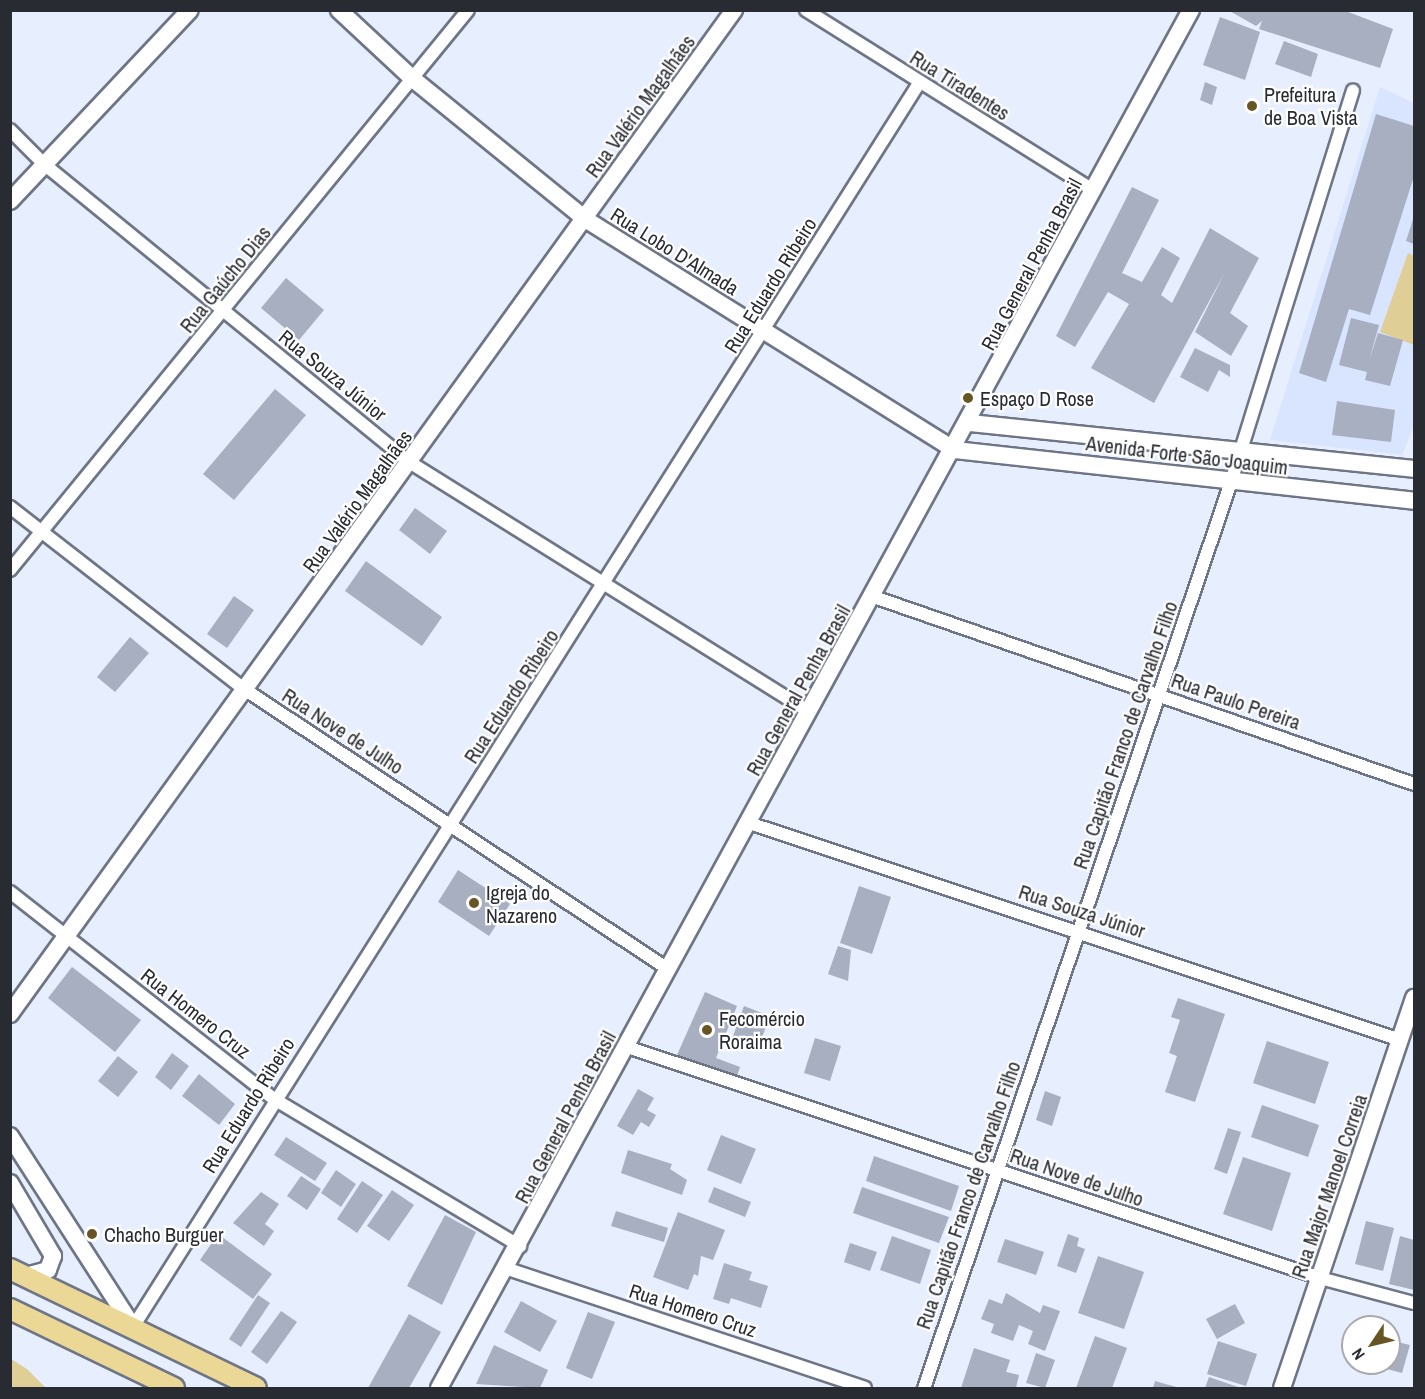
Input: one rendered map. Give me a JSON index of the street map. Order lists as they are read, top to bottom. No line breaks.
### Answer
{"streets":{"street":["Rua Tiradentes","Rua Valério Magalhães","Rua Lobo D'Almada","Rua General Penha Brasil","Rua Gaúcho Dias","Rua Eduardo Ribeiro","Rua Souza Júnior","Avenida Forte São Joaquim","Rua Paulo Pereira","Rua Nove de Julho","Rua Capitão Franco de Carvalho Filho","Rua Homero Cruz","Rua Major Manoel Correia"]},"crossings":[["Rua Tiradentes","Rua General Penha Brasil"],["Rua Tiradentes","Rua Eduardo Ribeiro"],["Rua Valério Magalhães","Rua Lobo D'Almada"],["Rua Valério Magalhães","Rua Souza Júnior"],["Rua Valério Magalhães","Rua Nove de Julho"],["Rua Valério Magalhães","Rua Homero Cruz"],["Rua Lobo D'Almada","Rua General Penha Brasil"],["Rua Lobo D'Almada","Rua Gaúcho Dias"],["Rua Lobo D'Almada","Rua Eduardo Ribeiro"],["Rua Lobo D'Almada","Avenida Forte São Joaquim"],["Rua General Penha Brasil","Rua Souza Júnior"],["Rua General Penha Brasil","Avenida Forte São Joaquim"],["Rua General Penha Brasil","Rua Paulo Pereira"],["Rua General Penha Brasil","Rua Nove de Julho"],["Rua General Penha Brasil","Rua Homero Cruz"],["Rua Gaúcho Dias","Rua Souza Júnior"],["Rua Gaúcho Dias","Rua Nove de Julho"],["Rua Eduardo Ribeiro","Rua Souza Júnior"],["Rua Eduardo Ribeiro","Rua Nove de Julho"],["Rua Eduardo Ribeiro","Rua Homero Cruz"],["Rua Souza Júnior","Rua Capitão Franco de Carvalho Filho"],["Rua Souza Júnior","Rua Major Manoel Correia"],["Avenida Forte São Joaquim","Rua Capitão Franco de Carvalho Filho"],["Rua Paulo Pereira","Rua Capitão Franco de Carvalho Filho"],["Rua Nove de Julho","Rua Capitão Franco de Carvalho Filho"],["Rua Nove de Julho","Rua Major Manoel Correia"]],"places":["Prefeitura de Boa Vista","Espaço D Rose","Igreja do Nazareno","Fecomércio Roraima","Chacho Burguer"],"north":"bottom left"}
